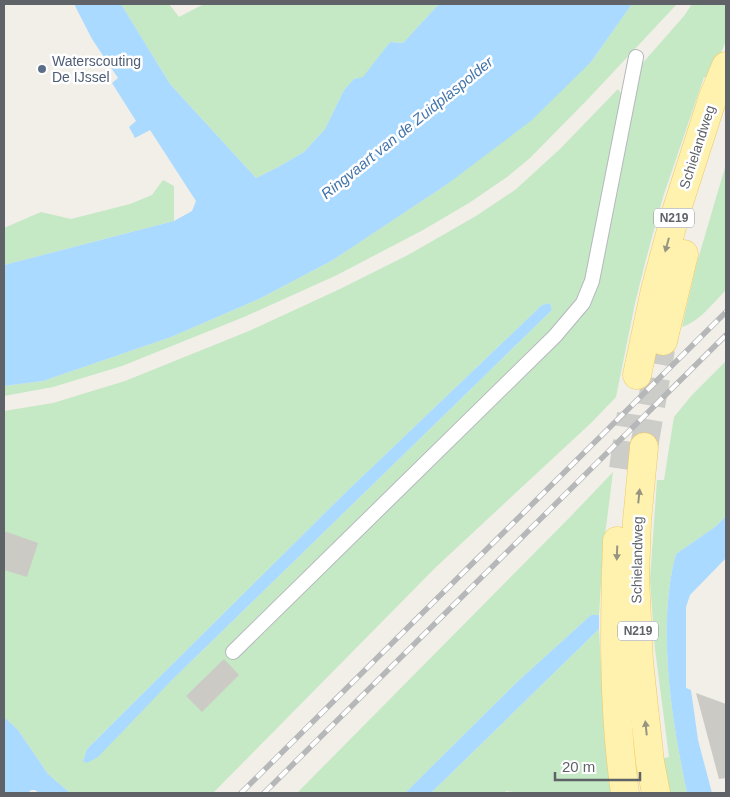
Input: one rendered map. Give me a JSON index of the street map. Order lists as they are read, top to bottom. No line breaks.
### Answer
{"streets":{"main road":["Schielandweg","N219"]},"water":["Ringvaart van de Zuidplaspolder"],"places":["Waterscouting De IJssel"],"scale_bar":"20 m"}
